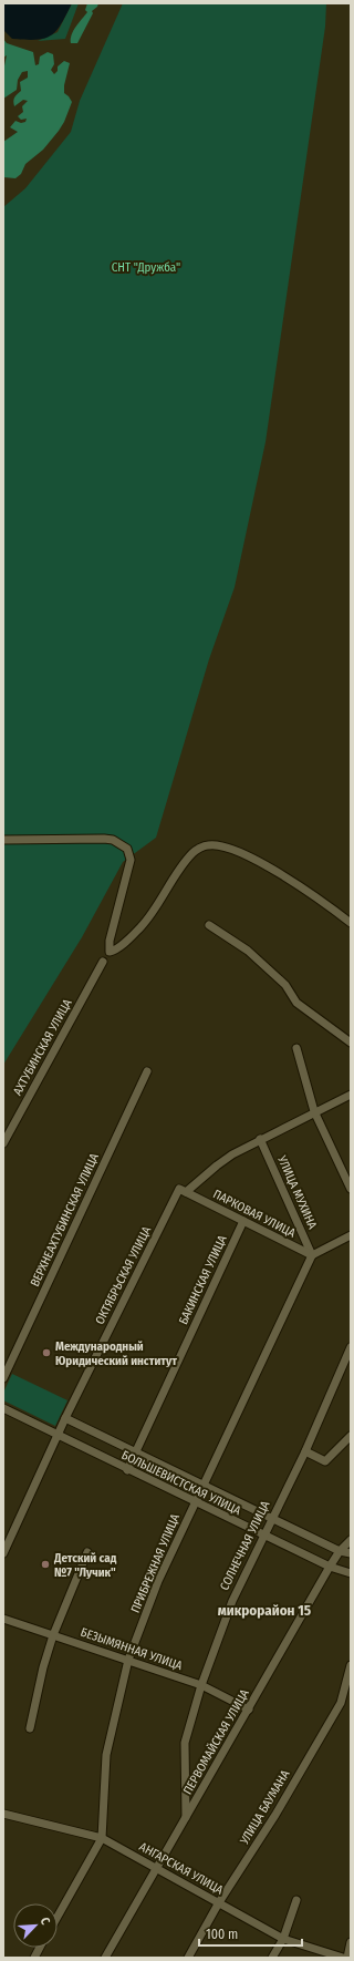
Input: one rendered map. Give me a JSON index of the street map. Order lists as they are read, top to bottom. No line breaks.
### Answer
{"streets":{"street":["АХТУБИНСКАЯ УЛИЦА","УЛИЦА МУХИНА","ПАРКОВАЯ УЛИЦА","ВЕРХНЕАХТУБИНСКАЯ УЛИЦА","ОКТЯБРЬСКАЯ УЛИЦА","БАКИНСКАЯ УЛИЦА","БОЛЬШЕВИСТСКАЯ УЛИЦА","СОЛНЕЧНАЯ УЛИЦА","ПРИБРЕЖНАЯ УЛИЦА","БЕЗЫМЯННАЯ УЛИЦА","ПЕРВОМАЙСКАЯ УЛИЦА","УЛИЦА БАУМАНА","АНГАРСКАЯ УЛИЦА"]},"crossings":[["УЛИЦА МУХИНА","ПАРКОВАЯ УЛИЦА"],["УЛИЦА МУХИНА","ОКТЯБРЬСКАЯ УЛИЦА"],["УЛИЦА МУХИНА","ПРИБРЕЖНАЯ УЛИЦА"],["ПАРКОВАЯ УЛИЦА","ОКТЯБРЬСКАЯ УЛИЦА"],["ПАРКОВАЯ УЛИЦА","БАКИНСКАЯ УЛИЦА"],["ПАРКОВАЯ УЛИЦА","ПРИБРЕЖНАЯ УЛИЦА"],["ОКТЯБРЬСКАЯ УЛИЦА","БОЛЬШЕВИСТСКАЯ УЛИЦА"],["БАКИНСКАЯ УЛИЦА","БОЛЬШЕВИСТСКАЯ УЛИЦА"],["БОЛЬШЕВИСТСКАЯ УЛИЦА","СОЛНЕЧНАЯ УЛИЦА"],["БОЛЬШЕВИСТСКАЯ УЛИЦА","ПРИБРЕЖНАЯ УЛИЦА"],["БОЛЬШЕВИСТСКАЯ УЛИЦА","ПЕРВОМАЙСКАЯ УЛИЦА"],["СОЛНЕЧНАЯ УЛИЦА","БЕЗЫМЯННАЯ УЛИЦА"],["СОЛНЕЧНАЯ УЛИЦА","ПЕРВОМАЙСКАЯ УЛИЦА"],["ПРИБРЕЖНАЯ УЛИЦА","БЕЗЫМЯННАЯ УЛИЦА"],["ПРИБРЕЖНАЯ УЛИЦА","АНГАРСКАЯ УЛИЦА"],["БЕЗЫМЯННАЯ УЛИЦА","ПЕРВОМАЙСКАЯ УЛИЦА"],["ПЕРВОМАЙСКАЯ УЛИЦА","АНГАРСКАЯ УЛИЦА"],["УЛИЦА БАУМАНА","АНГАРСКАЯ УЛИЦА"]],"districts":["микрорайон 15"],"parks":["СНТ \"Дружба\""],"places":["Международный Юридический институт","Детский сад №7 \"Лучик\""],"scale_bar":"100 m","north":"top right"}
